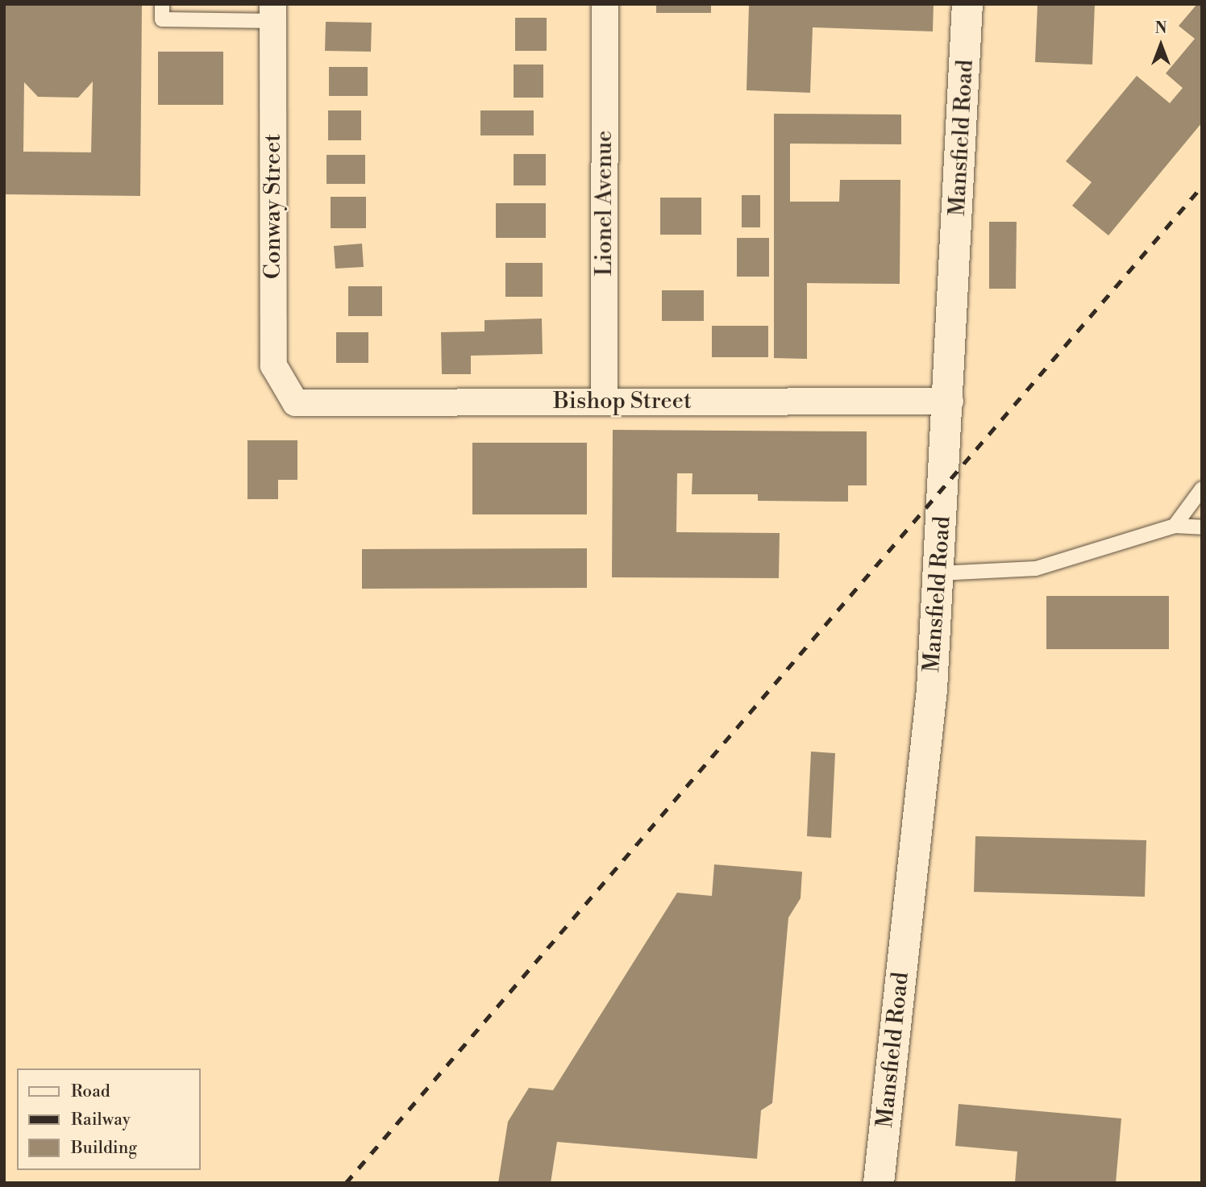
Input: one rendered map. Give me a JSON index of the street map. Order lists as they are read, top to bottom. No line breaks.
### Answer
{"streets":{"main road":["Mansfield Road"],"street":["Lionel Avenue","Conway Street","Bishop Street"]},"crossings":[["Mansfield Road","Bishop Street"],["Lionel Avenue","Bishop Street"],["Conway Street","Bishop Street"]],"legend":["Road","Railway","Building"],"north":"top"}
